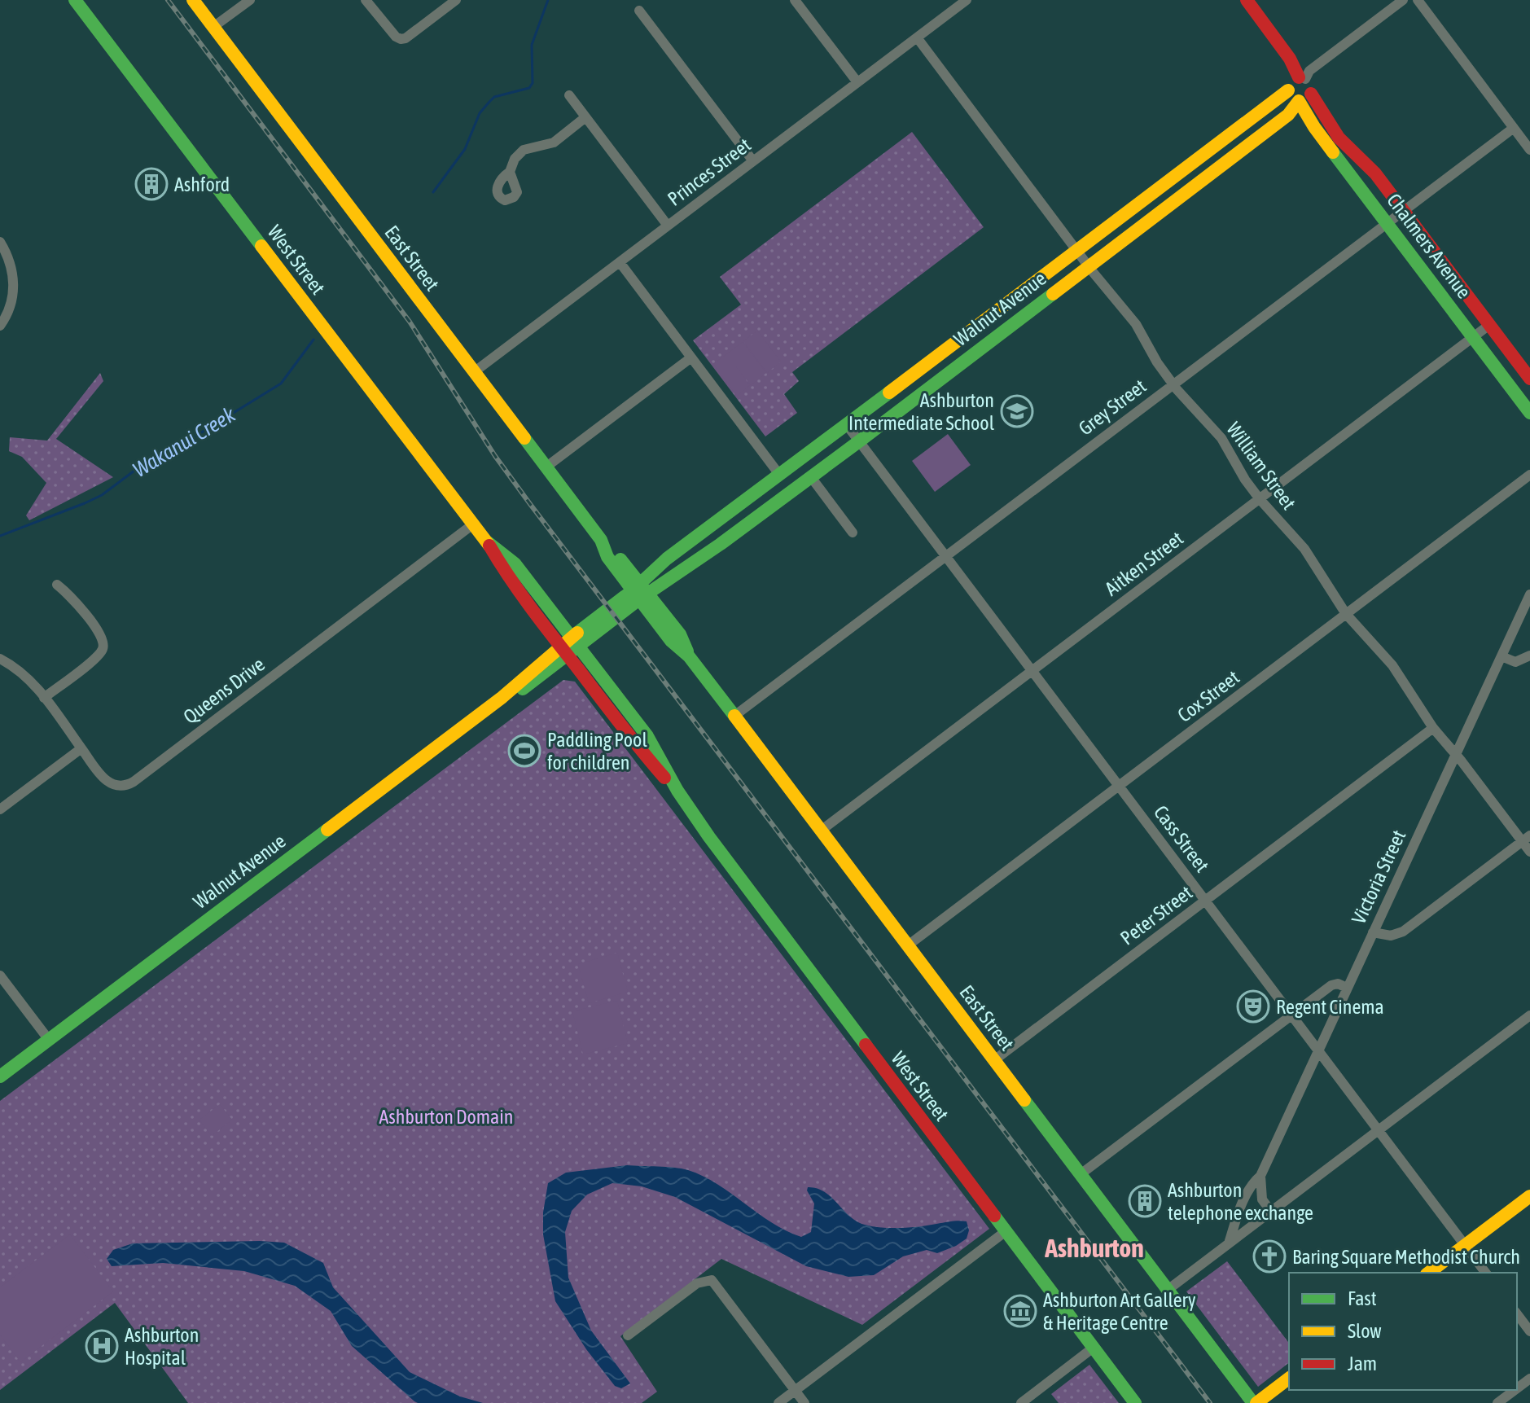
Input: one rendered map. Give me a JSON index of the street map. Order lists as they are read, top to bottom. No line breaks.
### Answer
{"streets":{"main road":["Chalmers Avenue","East Street","West Street","Walnut Avenue"],"street":["Princes Street","Grey Street","William Street","Aitken Street","Queens Drive","Cox Street","Cass Street","Victoria Street","Peter Street"]},"crossings":[["Princes Street","East Street"],["Princes Street","William Street"],["Chalmers Avenue","Walnut Avenue"],["Chalmers Avenue","Grey Street"],["Chalmers Avenue","Aitken Street"],["East Street","Walnut Avenue"],["East Street","Grey Street"],["East Street","Aitken Street"],["East Street","Cox Street"],["East Street","Peter Street"],["West Street","Walnut Avenue"],["West Street","Queens Drive"],["Walnut Avenue","William Street"],["Walnut Avenue","Cass Street"],["Grey Street","William Street"],["Grey Street","Cass Street"],["William Street","Aitken Street"],["William Street","Cox Street"],["William Street","Victoria Street"],["William Street","Peter Street"],["Aitken Street","Cass Street"],["Cox Street","Cass Street"],["Cass Street","Victoria Street"],["Cass Street","Peter Street"]],"districts":["Ashburton"],"water":["Wakanui Creek"],"parks":["Ashburton Domain"],"places":{"building":["Ashford","Ashburton telephone exchange"],"school or university":["Ashburton Intermediate School"],"sports":["Paddling Pool for children"],"theatre":["Regent Cinema"],"church":["Baring Square Methodist Church"],"museum":["Ashburton Art Gallery & Heritage Centre"],"hospital":["Ashburton Hospital"]},"legend":["Fast","Slow","Jam"]}
